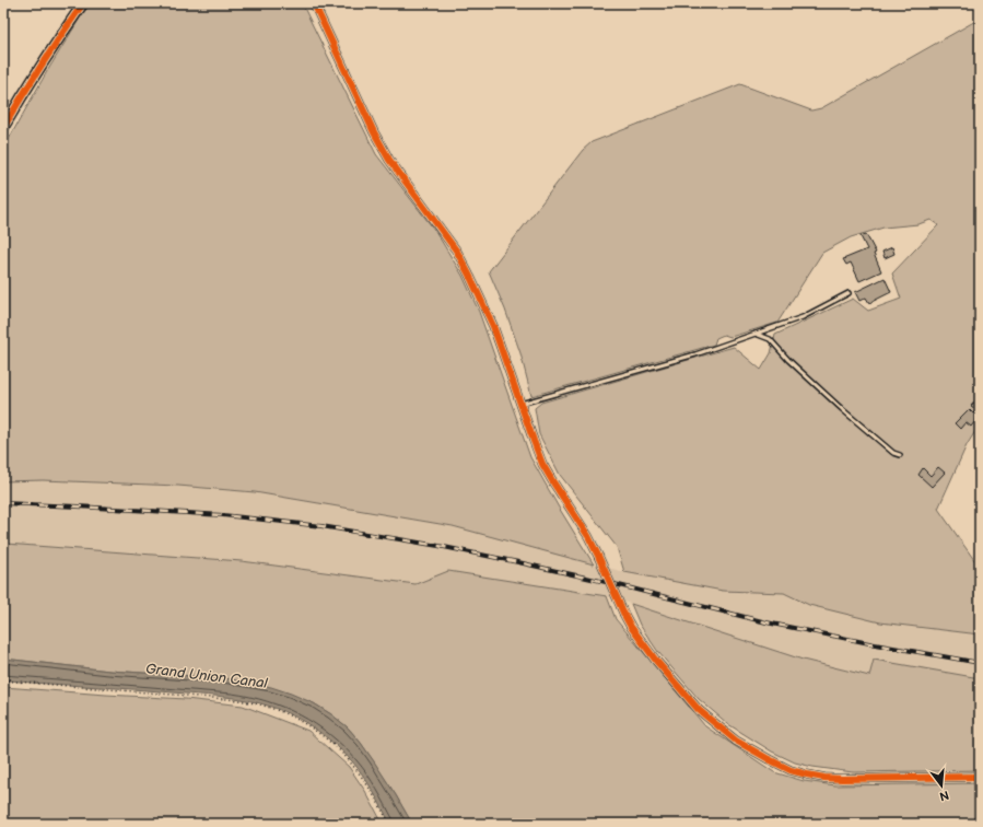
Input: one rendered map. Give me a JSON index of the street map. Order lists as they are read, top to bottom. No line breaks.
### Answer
{"water":["Grand Union Canal"],"north":"bottom"}
